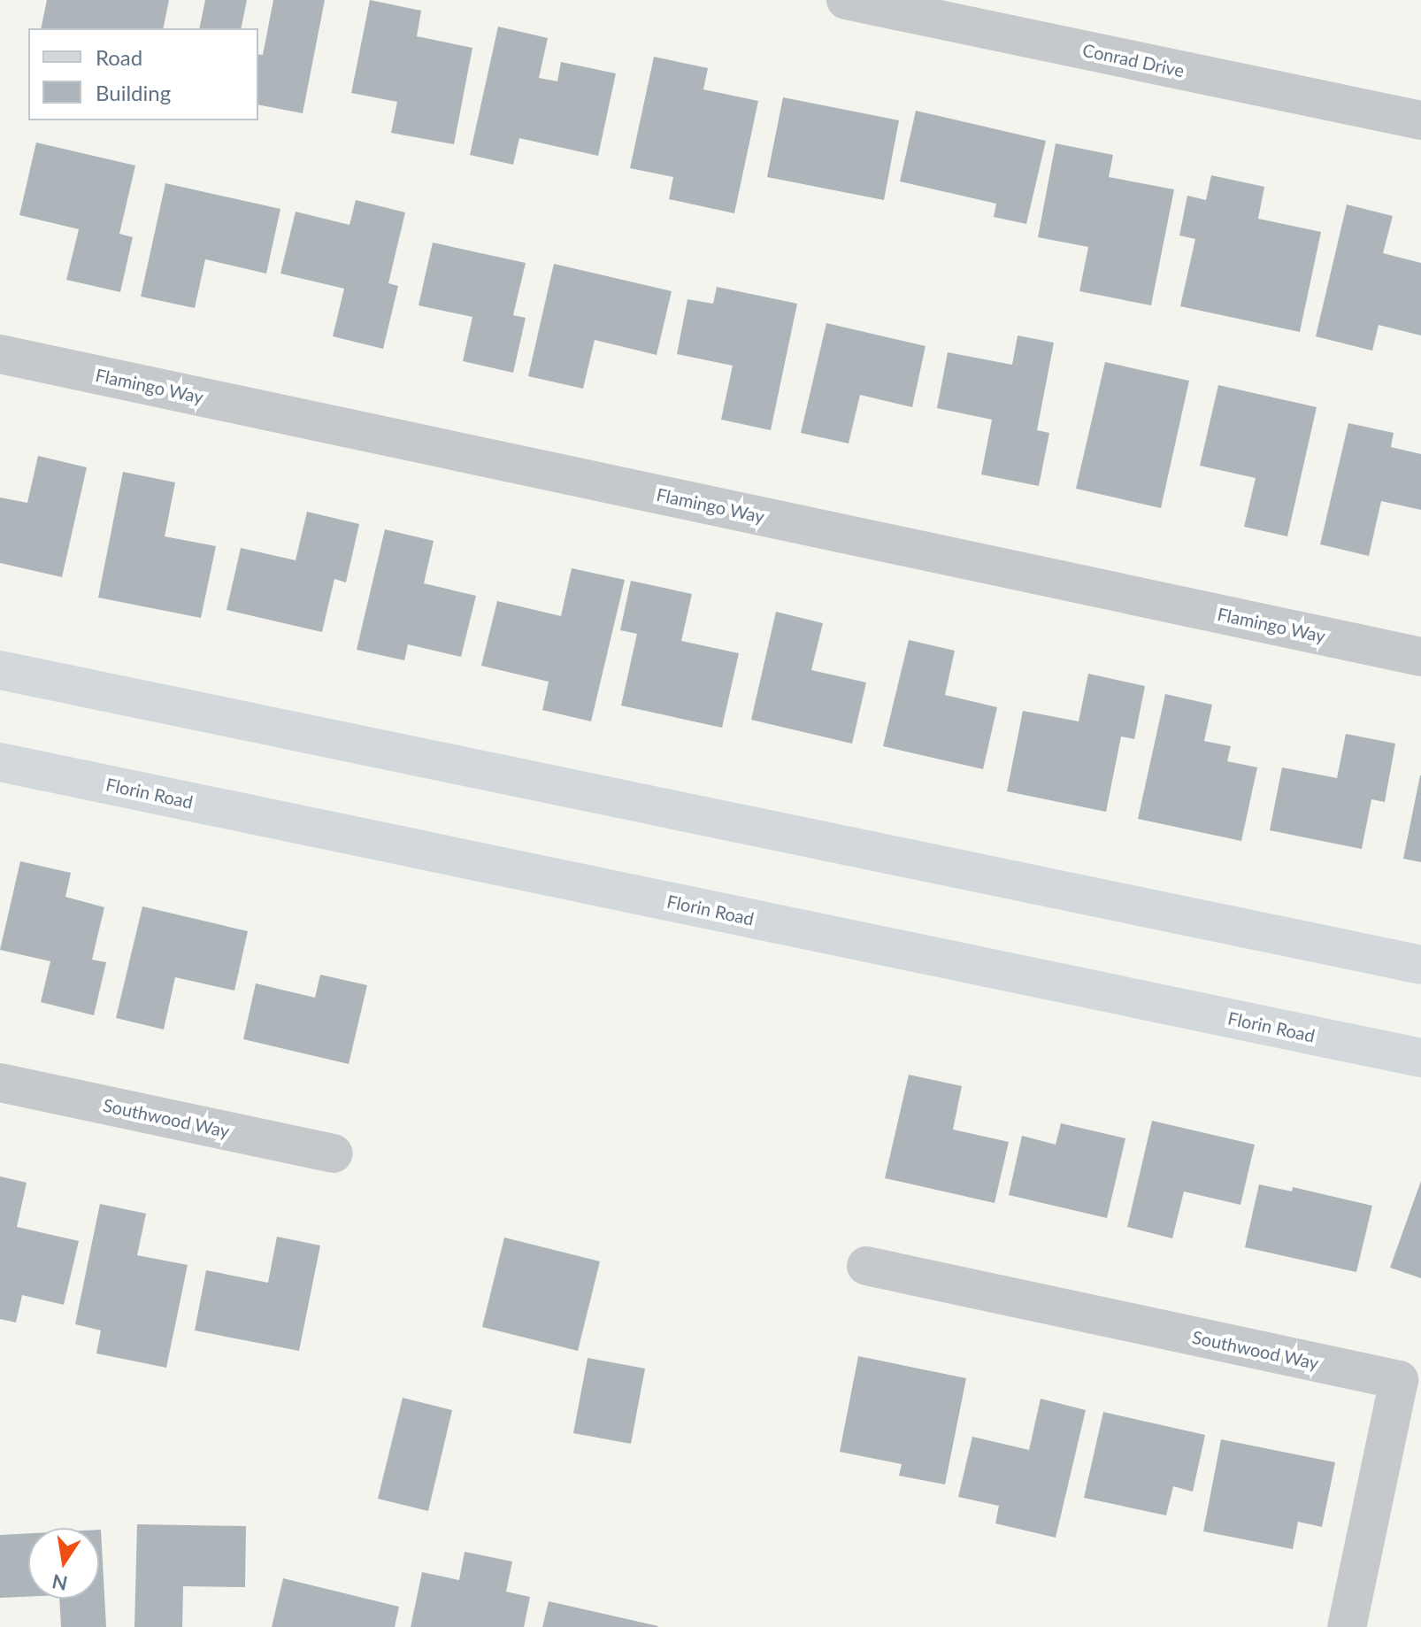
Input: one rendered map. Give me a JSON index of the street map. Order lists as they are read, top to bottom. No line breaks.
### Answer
{"streets":{"main road":["Florin Road"],"street":["Conrad Drive","Flamingo Way","Southwood Way"]},"legend":["Road","Building"],"north":"bottom"}
